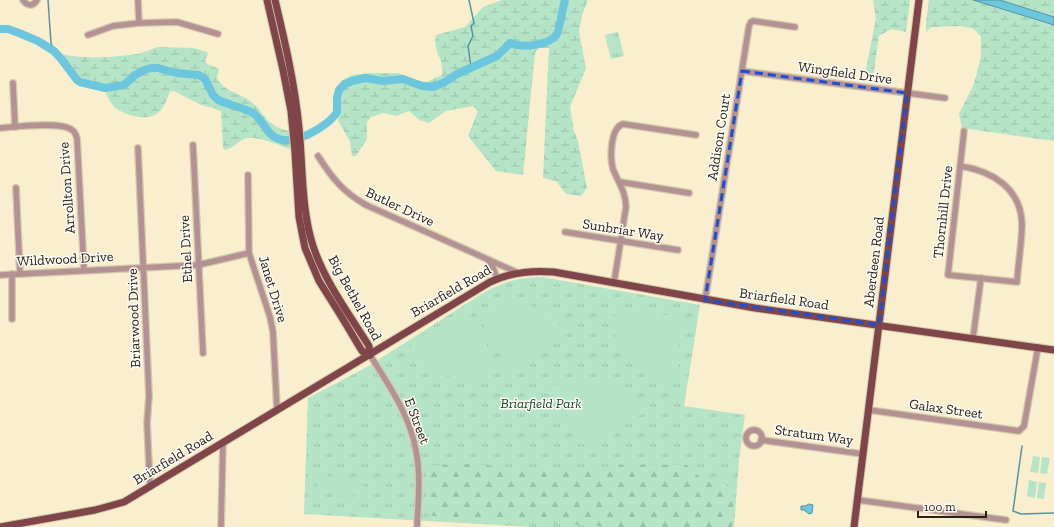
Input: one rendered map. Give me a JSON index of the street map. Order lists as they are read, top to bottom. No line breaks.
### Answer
{"streets":{"main road":["Aberdeen Road","Briarfield Road","Big Bethel Road"],"street":["Wingfield Drive","Addison Court","Arrollton Drive","Butler Drive","Thornhill Drive","Sunbriar Way","Ethel Drive","Wildwood Drive","Janet Drive","Briarwood Drive","Galax Street","E Street","Stratum Way"]},"crossings":[["Wingfield Drive","Addison Court"],["Wingfield Drive","Aberdeen Road"],["Addison Court","Briarfield Road"],["Arrollton Drive","Wildwood Drive"],["Butler Drive","Briarfield Road"],["Ethel Drive","Wildwood Drive"],["Wildwood Drive","Janet Drive"],["Wildwood Drive","Briarwood Drive"],["Aberdeen Road","Briarfield Road"],["Aberdeen Road","Galax Street"],["Aberdeen Road","Stratum Way"],["Janet Drive","Briarfield Road"],["Briarfield Road","Big Bethel Road"],["Briarfield Road","Briarwood Drive"],["Briarfield Road","Galax Street"],["Briarfield Road","E Street"],["Big Bethel Road","E Street"]],"parks":["Briarfield Park"],"scale_bar":"100 m"}
